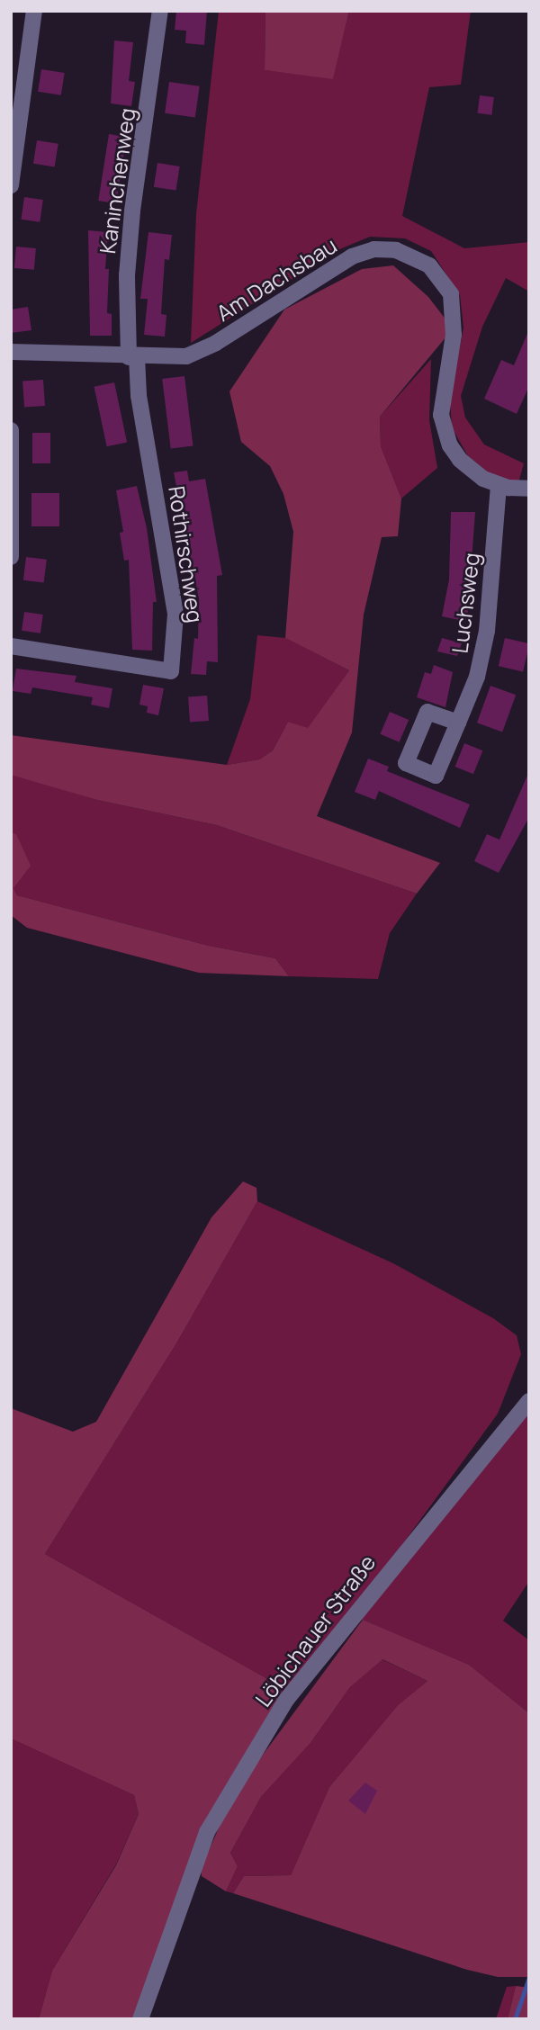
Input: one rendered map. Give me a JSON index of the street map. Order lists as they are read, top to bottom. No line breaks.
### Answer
{"streets":{"street":["Kaninchenweg","Am Dachsbau","Rothirschweg","Luchsweg","Löbichauer Straße"]},"crossings":[["Kaninchenweg","Am Dachsbau"],["Kaninchenweg","Rothirschweg"],["Am Dachsbau","Rothirschweg"],["Am Dachsbau","Luchsweg"]]}
